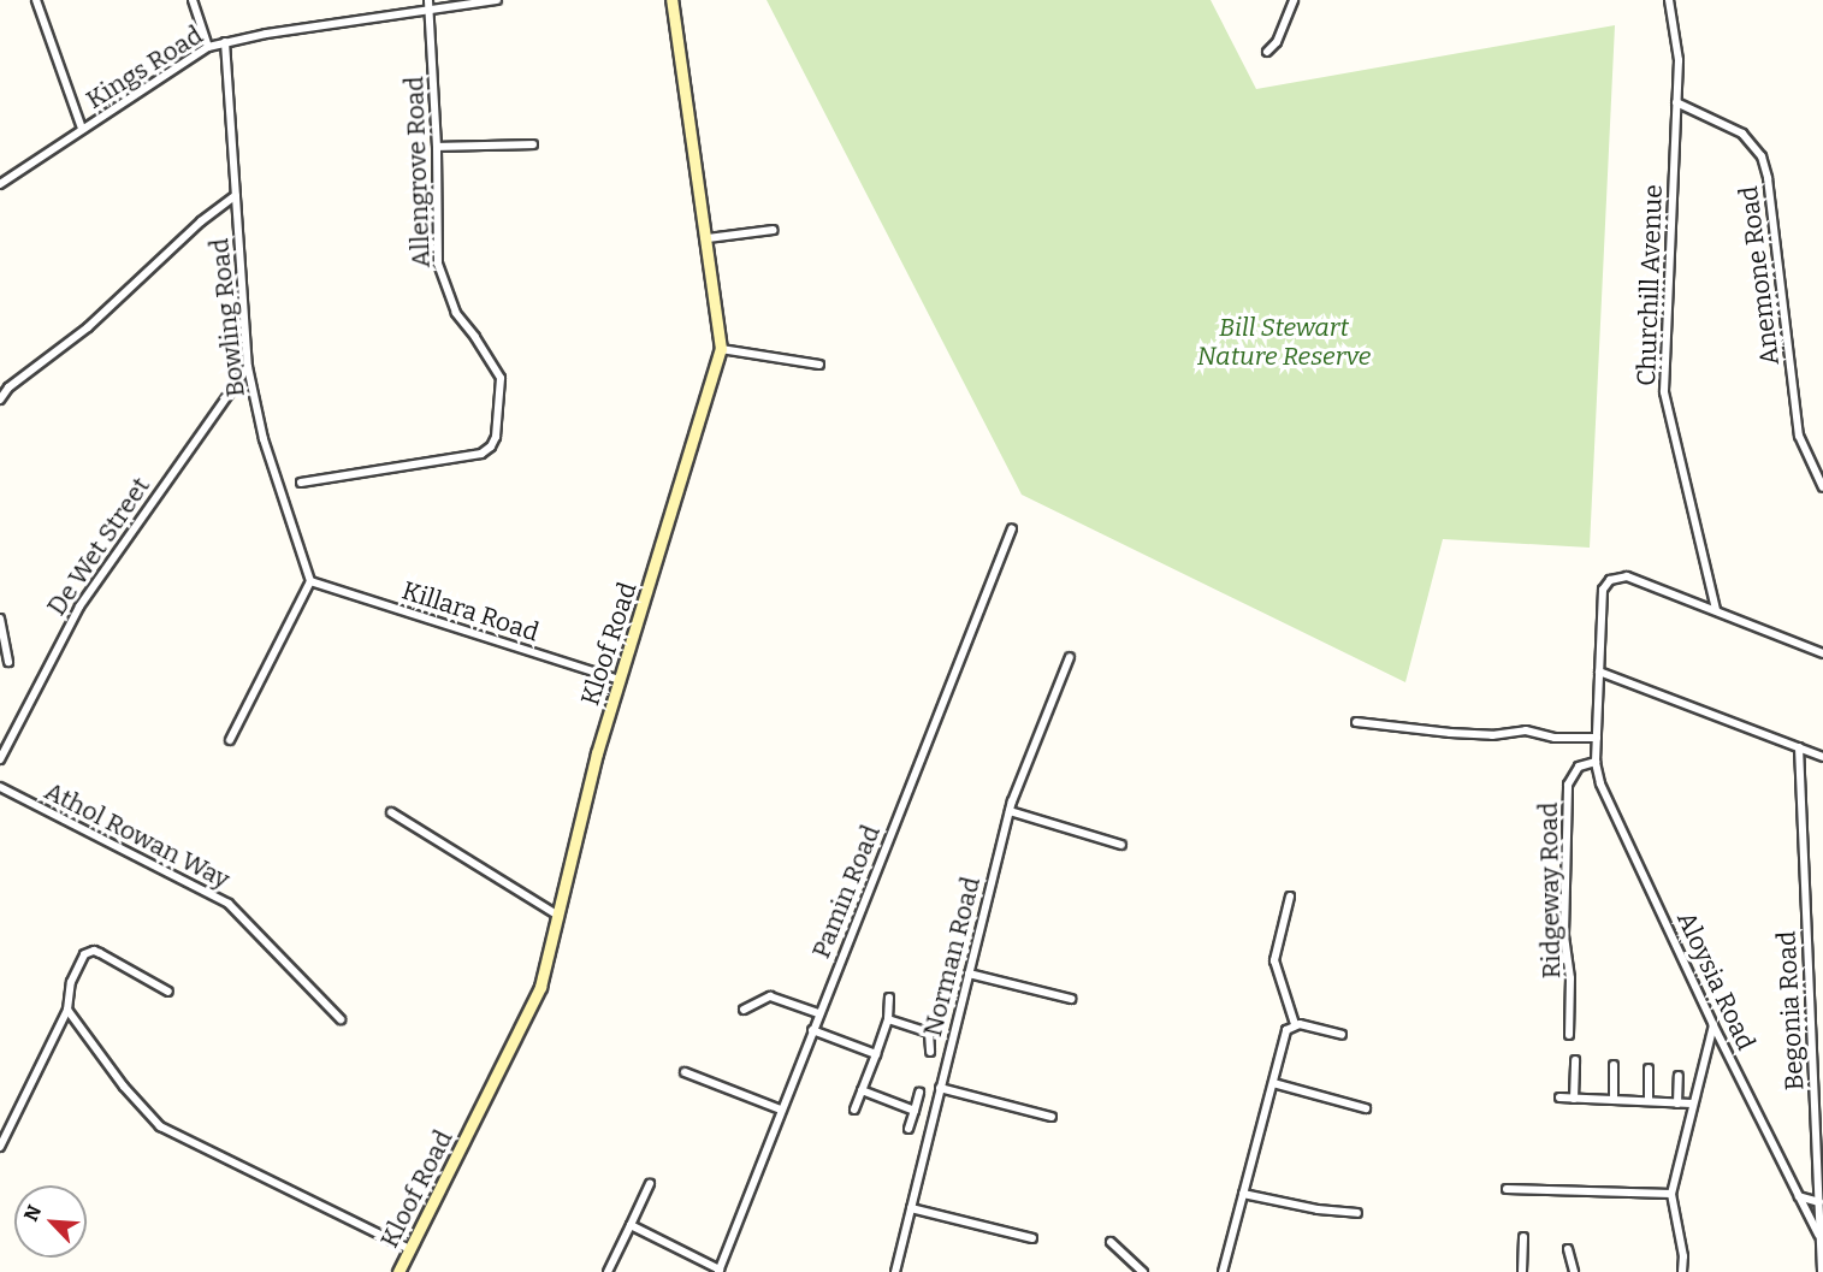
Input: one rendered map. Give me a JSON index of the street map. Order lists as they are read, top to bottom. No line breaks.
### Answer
{"streets":{"main road":["Kloof Road"],"street":["Kings Road","Allengrove Road","Anemone Road","Churchill Avenue","Bowling Road","De Wet Street","Killara Road","Athol Rowan Way","Ridgeway Road","Pamin Road","Norman Road","Aloysia Road","Begonia Road"]},"crossings":[["Kings Road","Allengrove Road"],["Kings Road","Bowling Road"],["Anemone Road","Churchill Avenue"],["Bowling Road","De Wet Street"],["Bowling Road","Killara Road"],["Killara Road","Kloof Road"],["Ridgeway Road","Aloysia Road"],["Aloysia Road","Begonia Road"]],"parks":["Bill Stewart Nature Reserve"],"north":"top left"}
